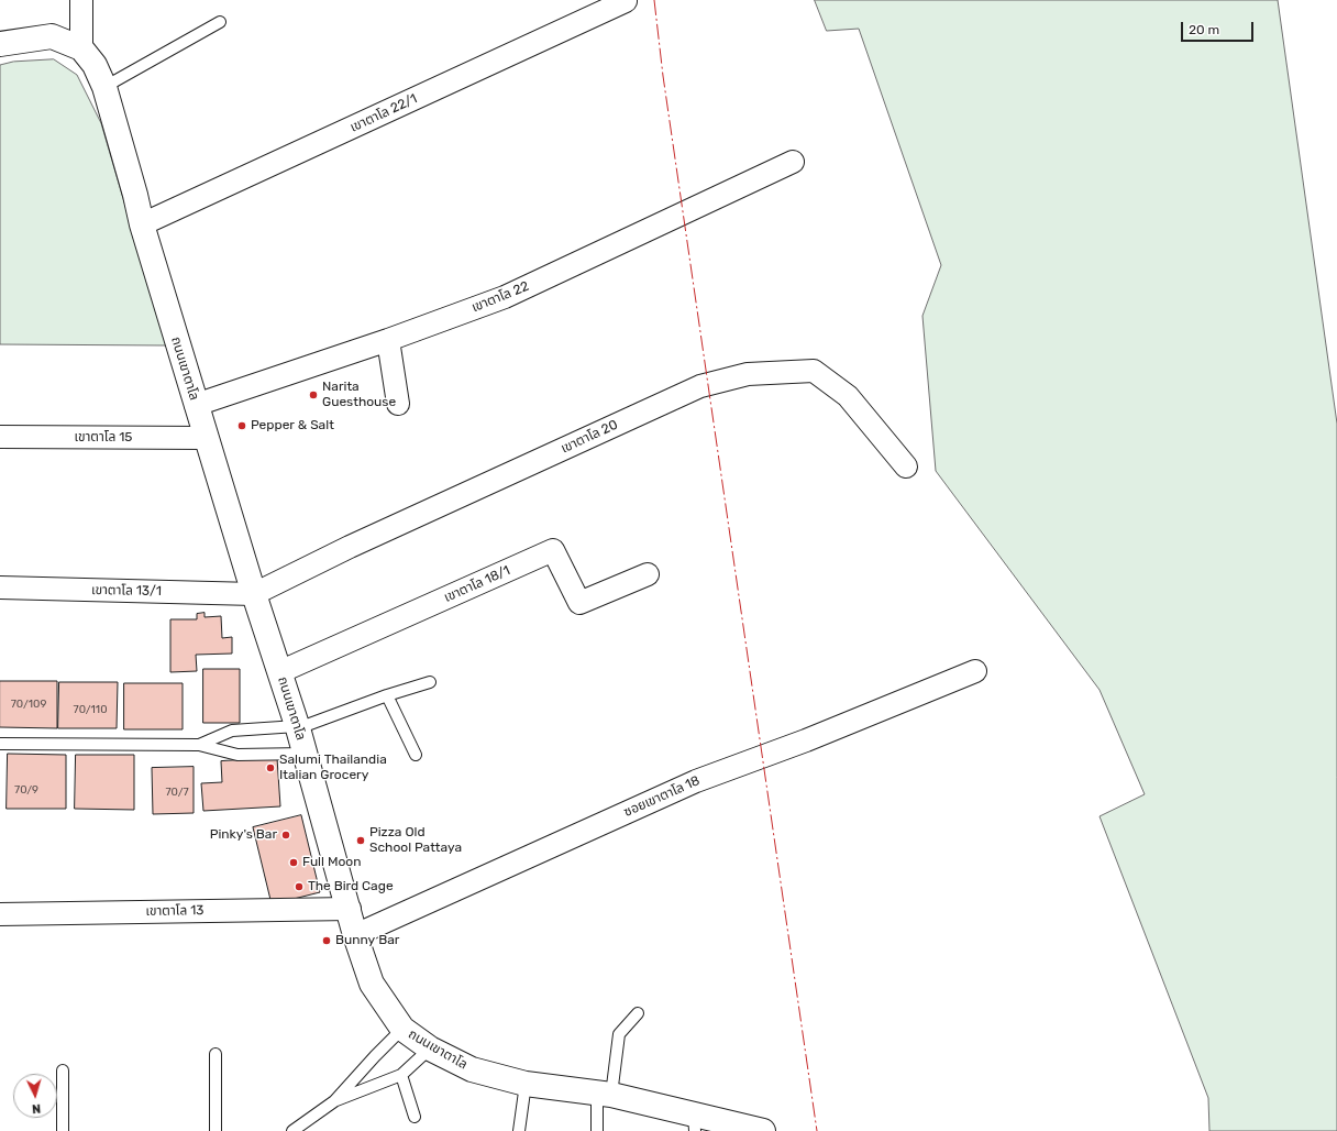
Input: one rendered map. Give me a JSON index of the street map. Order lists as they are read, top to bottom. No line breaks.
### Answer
{"streets":{"street":["เขาตาโล 22/1","เขาตาโล 22","ถนนเขาตาโล","เขาตาโล 20","เขาตาโล 15","เขาตาโล 18/1","เขาตาโล 13/1","ซอยเขาตาโล 18","เขาตาโล 13"]},"crossings":[["เขาตาโล 22/1","ถนนเขาตาโล"],["เขาตาโล 22","ถนนเขาตาโล"],["ถนนเขาตาโล","เขาตาโล 20"],["ถนนเขาตาโล","เขาตาโล 15"],["ถนนเขาตาโล","เขาตาโล 18/1"],["ถนนเขาตาโล","เขาตาโล 13/1"],["ถนนเขาตาโล","ซอยเขาตาโล 18"],["ถนนเขาตาโล","เขาตาโล 13"],["เขาตาโล 20","เขาตาโล 13/1"]],"places":["Narita Guesthouse","Pepper & Salt","Salumi Thailandia Italian Grocery","Pinky's Bar","Pizza Old School Pattaya","Full Moon","The Bird Cage","Bunny Bar"],"house_numbers":["70/109","70/110","70/9","70/7"],"scale_bar":"20 m","north":"bottom"}
